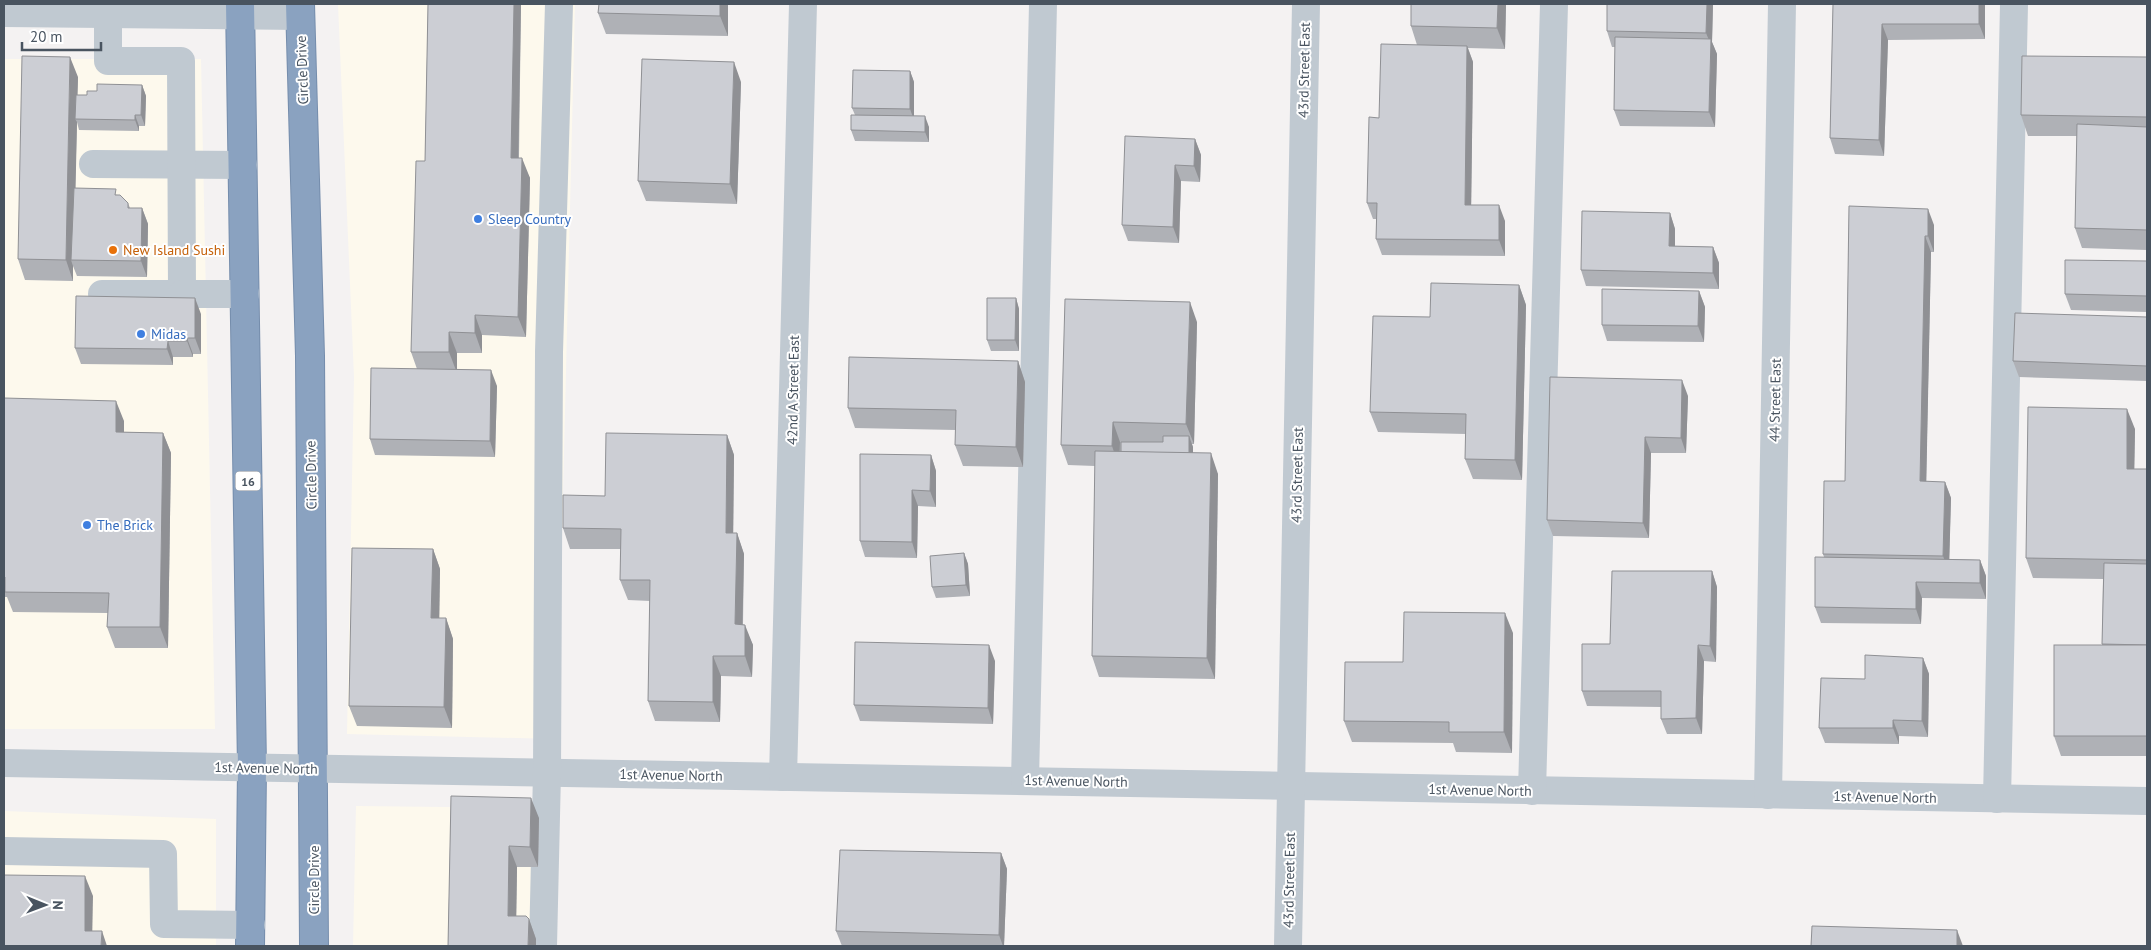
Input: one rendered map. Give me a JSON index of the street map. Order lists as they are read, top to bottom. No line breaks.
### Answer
{"streets":{"highway":["Circle Drive","16"],"street":["43rd Street East","42nd A Street East","44 Street East","1st Avenue North"]},"crossings":[["Circle Drive","1st Avenue North"],["43rd Street East","1st Avenue North"],["42nd A Street East","1st Avenue North"],["44 Street East","1st Avenue North"],["16","1st Avenue North"]],"places":["Sleep Country","New Island Sushi","Midas","The Brick"],"scale_bar":"20 m","north":"right"}
